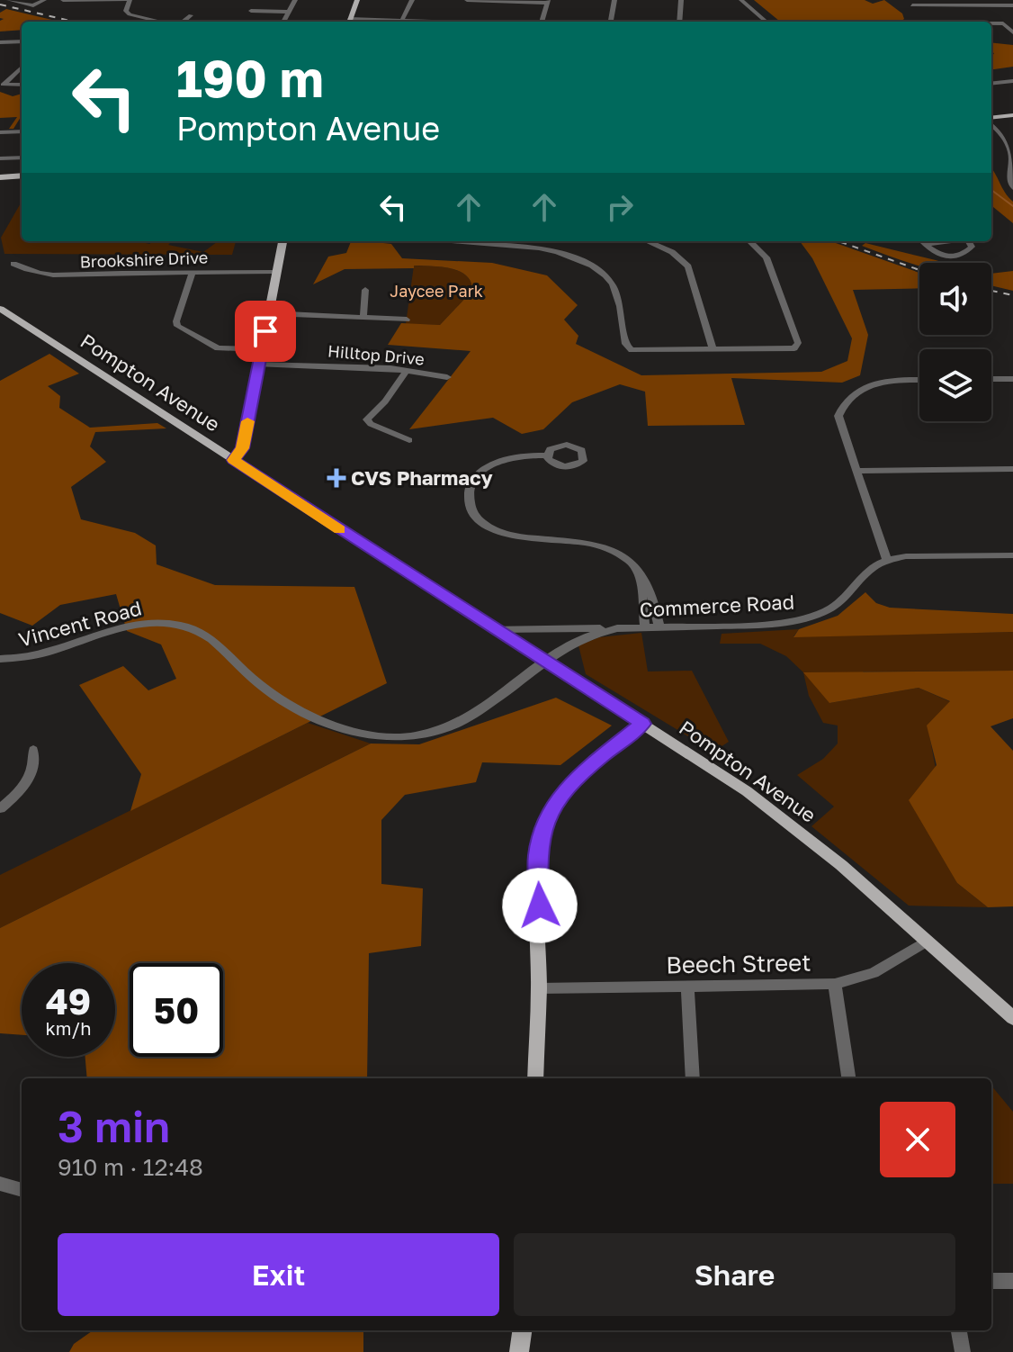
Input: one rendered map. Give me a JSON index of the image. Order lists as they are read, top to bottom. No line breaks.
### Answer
{"streets":{"main road":["Pompton Avenue"],"street":["Brookshire Drive","Hilltop Drive","Commerce Road","Vincent Road","Beech Street"]},"crossings":[["Pompton Avenue","Commerce Road"],["Pompton Avenue","Vincent Road"],["Pompton Avenue","Beech Street"],["Commerce Road","Vincent Road"]],"parks":["Jaycee Park"],"places":{"health":["CVS Pharmacy"]},"page":{"turn":["190 m","Pompton Avenue"],"speed":"49 km/h","limit":"50","heading":["3 min","910 m · 12:48"],"buttons":["Exit","Share"]}}
